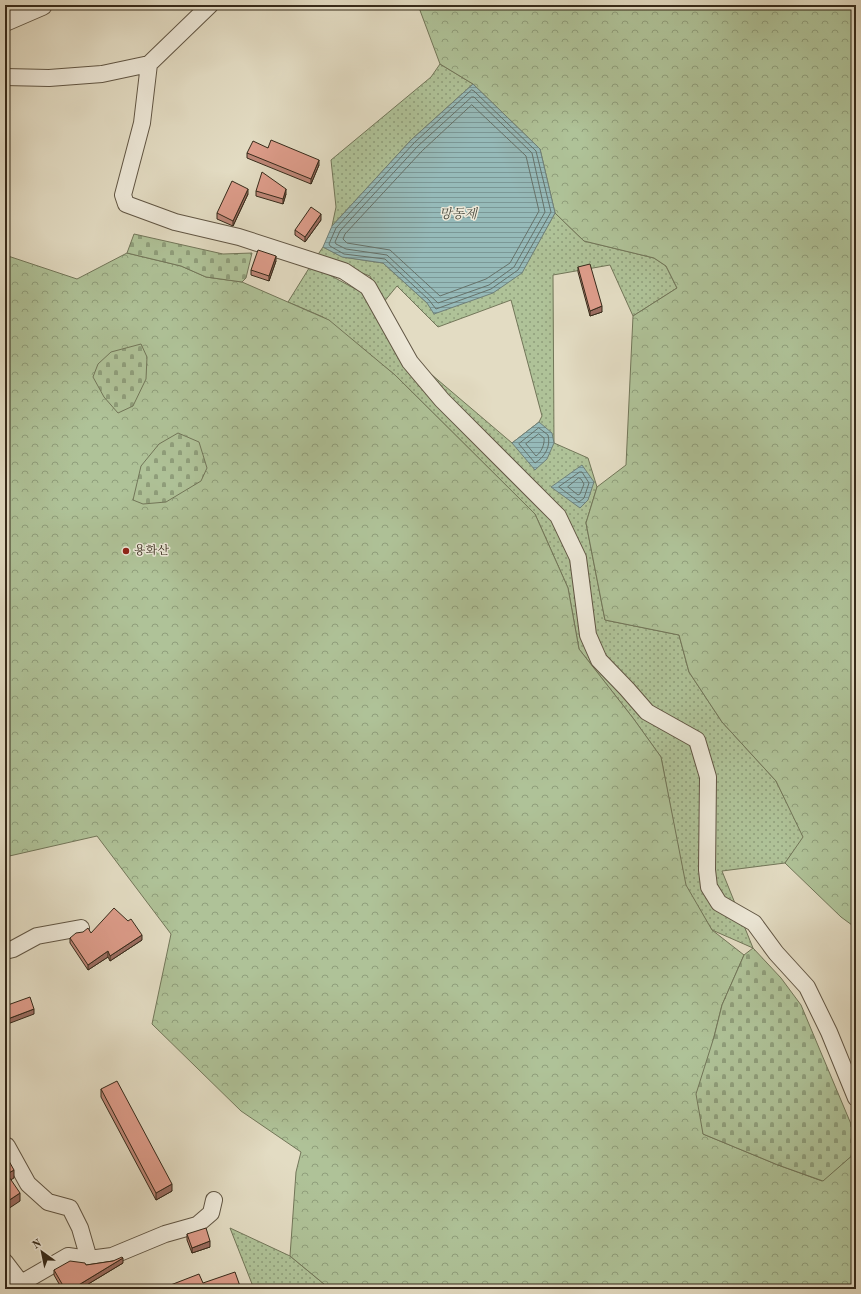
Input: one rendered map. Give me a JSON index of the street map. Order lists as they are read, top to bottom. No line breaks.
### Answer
{"water":["망동제"],"places":["용화산"],"north":"top left"}
